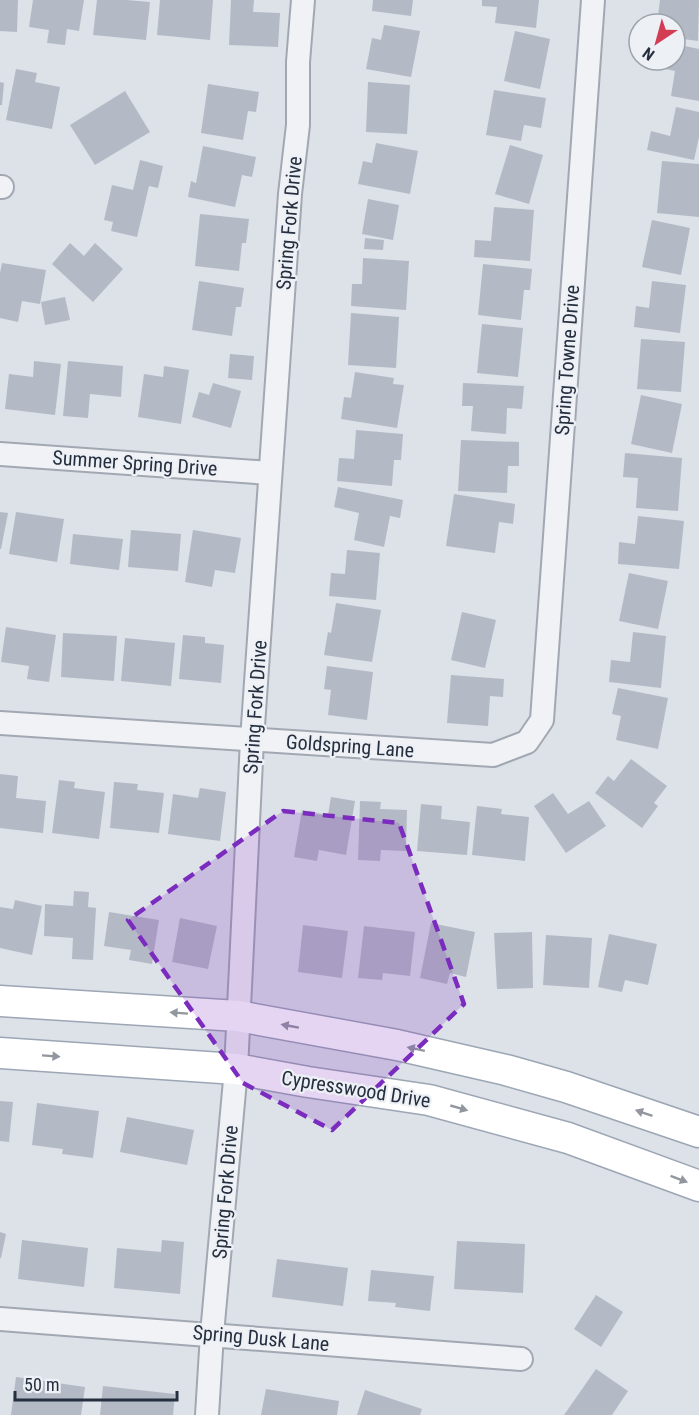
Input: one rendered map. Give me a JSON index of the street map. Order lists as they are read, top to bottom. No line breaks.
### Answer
{"streets":{"main road":["Cypresswood Drive"],"street":["Spring Fork Drive","Spring Towne Drive","Summer Spring Drive","Goldspring Lane","Spring Dusk Lane"]},"crossings":[["Spring Fork Drive","Summer Spring Drive"],["Spring Fork Drive","Goldspring Lane"],["Spring Fork Drive","Cypresswood Drive"],["Spring Fork Drive","Spring Dusk Lane"],["Spring Towne Drive","Goldspring Lane"]],"scale_bar":"50 m","north":"bottom left"}
